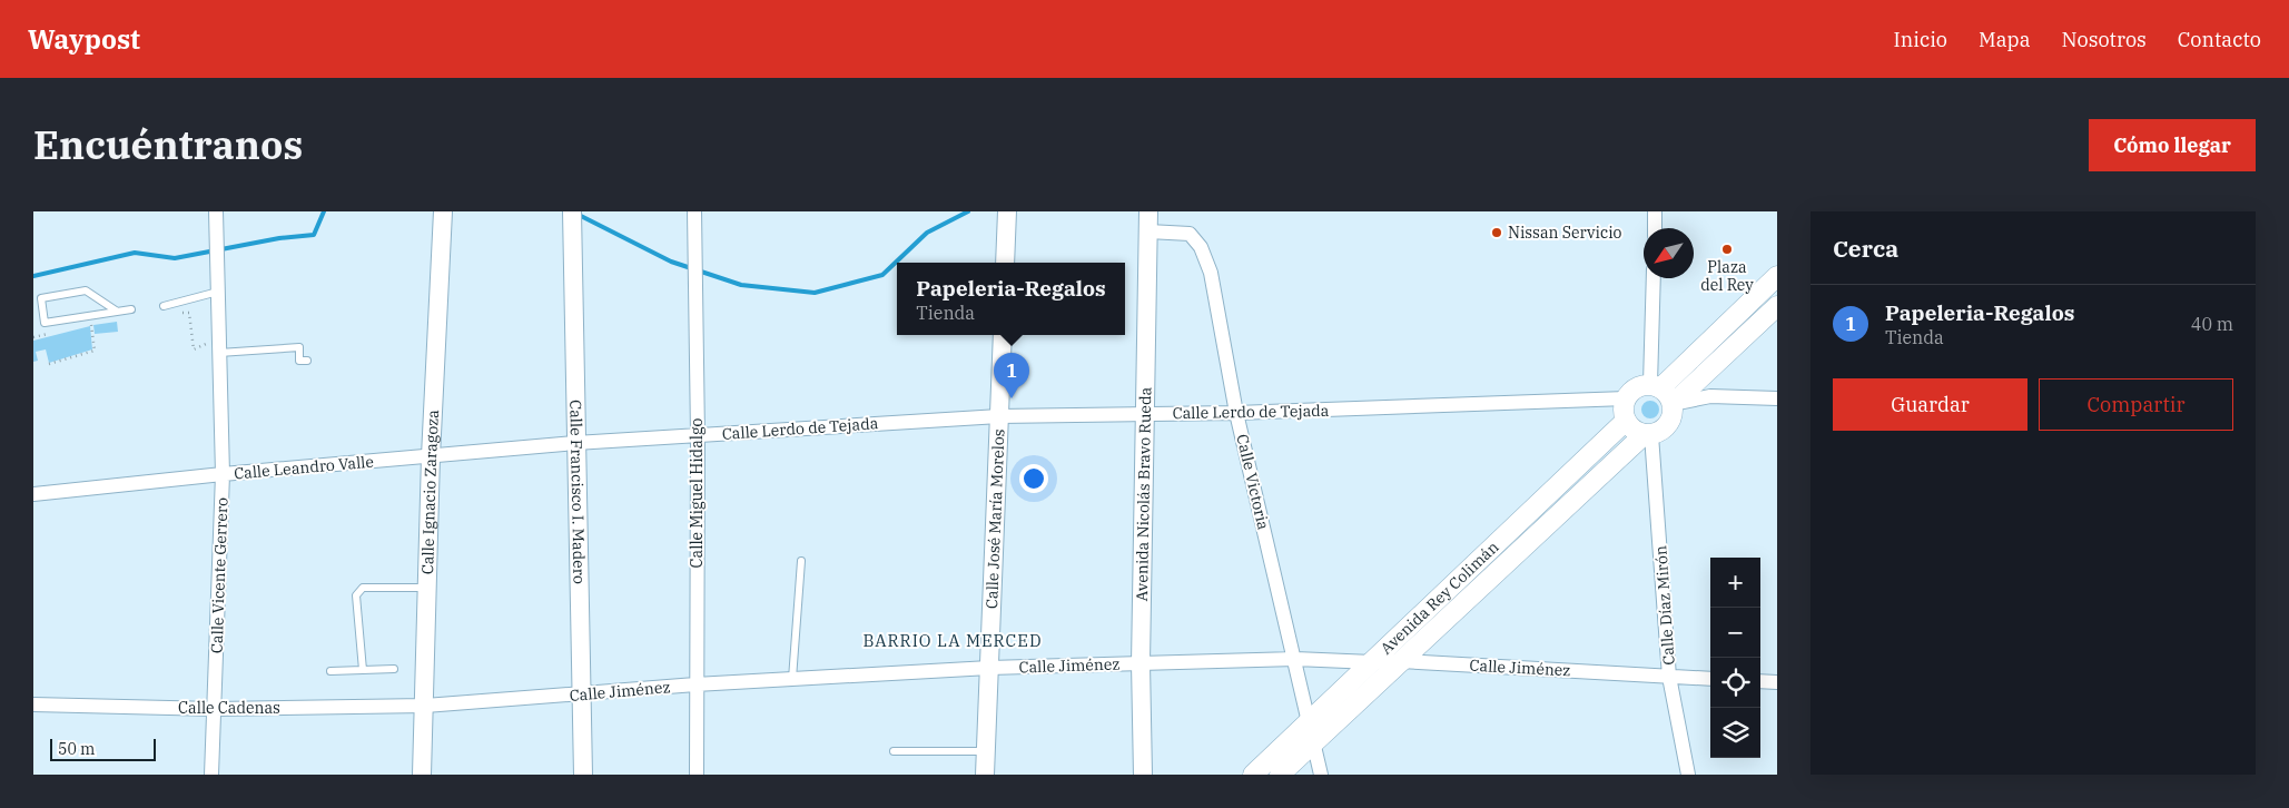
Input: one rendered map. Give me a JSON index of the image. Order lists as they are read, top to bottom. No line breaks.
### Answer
{"streets":{"main road":["Avenida Rey Colimán"],"street":["Calle Lerdo de Tejada","Calle Leandro Valle","Calle Victoria","Calle Ignacio Zaragoza","Calle Francisco I. Madero","Calle Miguel Hidalgo","Avenida Nicolás Bravo Rueda","Calle José María Morelos","Calle Vicente Gerrero","Calle Díaz Mirón","Calle Jiménez","Calle Cadenas"]},"crossings":[["Calle Lerdo de Tejada","Calle Leandro Valle"],["Calle Lerdo de Tejada","Calle Victoria"],["Calle Lerdo de Tejada","Calle Francisco I. Madero"],["Calle Lerdo de Tejada","Calle Miguel Hidalgo"],["Calle Lerdo de Tejada","Avenida Nicolás Bravo Rueda"],["Calle Lerdo de Tejada","Calle José María Morelos"],["Calle Lerdo de Tejada","Avenida Rey Colimán"],["Calle Lerdo de Tejada","Calle Díaz Mirón"],["Calle Leandro Valle","Calle Ignacio Zaragoza"],["Calle Leandro Valle","Calle Francisco I. Madero"],["Calle Leandro Valle","Calle Vicente Gerrero"],["Calle Victoria","Avenida Nicolás Bravo Rueda"],["Calle Victoria","Avenida Rey Colimán"],["Calle Victoria","Calle Jiménez"],["Calle Ignacio Zaragoza","Calle Jiménez"],["Calle Ignacio Zaragoza","Calle Cadenas"],["Calle Francisco I. Madero","Calle Jiménez"],["Calle Miguel Hidalgo","Calle Jiménez"],["Avenida Nicolás Bravo Rueda","Calle Jiménez"],["Calle José María Morelos","Calle Jiménez"],["Calle Vicente Gerrero","Calle Cadenas"],["Avenida Rey Colimán","Calle Díaz Mirón"],["Avenida Rey Colimán","Calle Jiménez"],["Calle Díaz Mirón","Calle Jiménez"],["Calle Jiménez","Calle Cadenas"]],"districts":["BARRIO LA MERCED"],"places":["Nissan Servicio","Plaza del Rey"],"scale_bar":"50 m","north":"bottom left","page":{"header":"Waypost","nav":["Inicio","Mapa","Nosotros","Contacto"],"title":"Encuéntranos","buttons":["Cómo llegar",["Guardar","Compartir"]],"heading":"Cerca","popup":["Papeleria-Regalos","Tienda"],"list":[{"mark":"1","name":"Papeleria-Regalos","note":"Tienda","value":"40 m"}],"pins":"1","map_buttons":["+","−"],"scale":"50 m"}}
